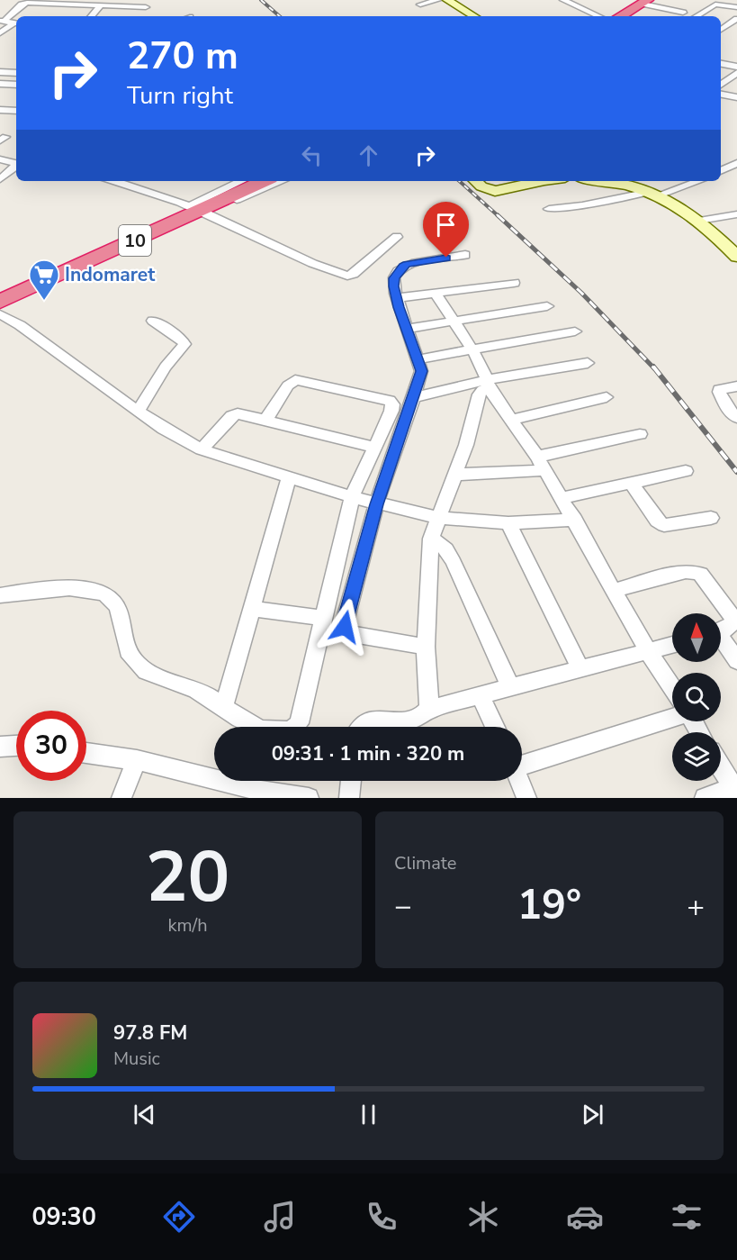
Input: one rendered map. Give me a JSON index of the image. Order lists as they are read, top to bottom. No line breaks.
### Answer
{"streets":{"highway":["10"]},"places":{"supermarket":["Indomaret"]},"north":"top","page":{"turn":["270 m","Turn right"],"limit":"30","trip":"09:31 · 1 min · 320 m","tile":[["20","km/h"],"Climate"],"heat":["−","19°","+"],"song":["97.8 FM","Music"],"tabs":"09:30"}}
